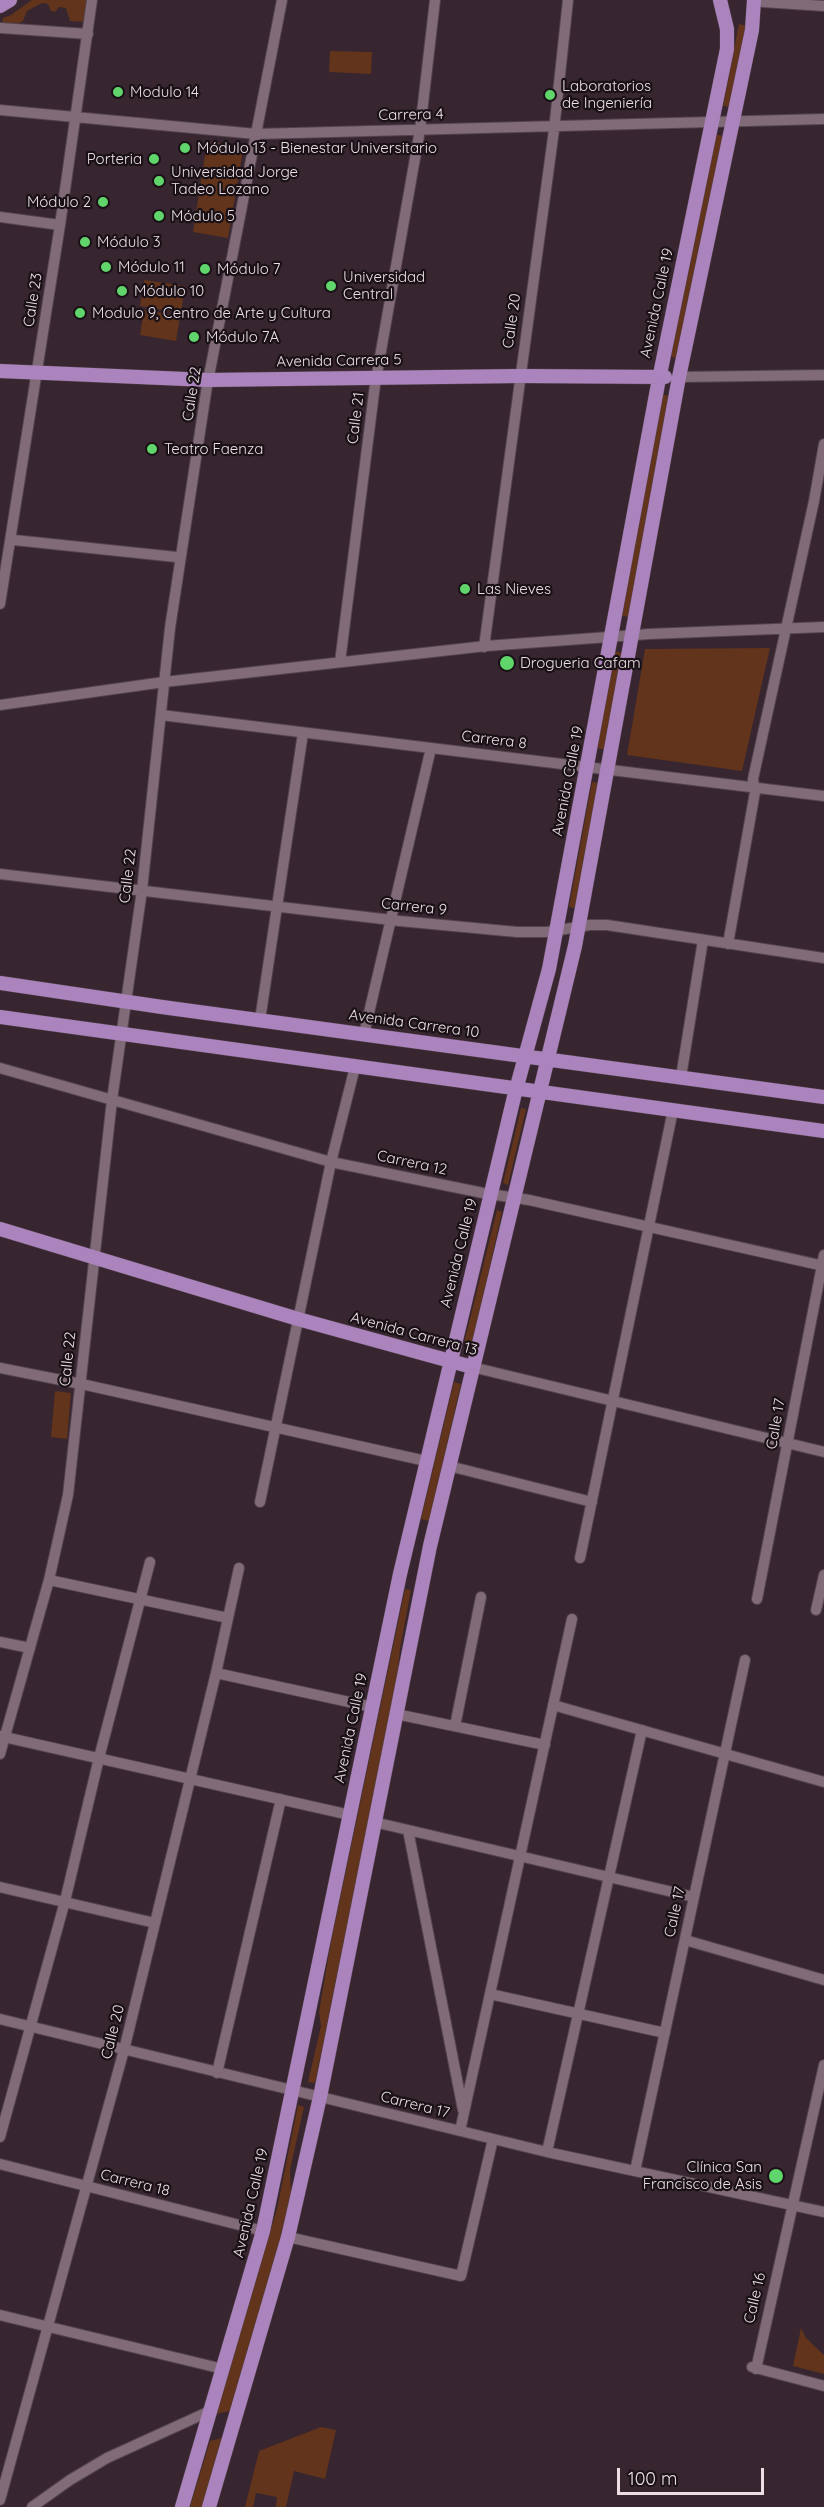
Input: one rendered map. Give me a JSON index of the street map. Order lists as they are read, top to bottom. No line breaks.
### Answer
{"streets":{"main road":["Avenida Calle 19","Avenida Carrera 5","Avenida Carrera 10","Avenida Carrera 13"],"street":["Carrera 4","Calle 23","Calle 20","Calle 22","Calle 21","Carrera 8","Carrera 9","Carrera 12","Calle 17","Carrera 17","Carrera 18","Calle 16"]},"crossings":[["Carrera 4","Calle 23"],["Carrera 4","Avenida Calle 19"],["Carrera 4","Calle 20"],["Carrera 4","Calle 22"],["Carrera 4","Calle 21"],["Calle 23","Avenida Carrera 5"],["Avenida Calle 19","Avenida Carrera 5"],["Avenida Calle 19","Carrera 8"],["Avenida Calle 19","Carrera 9"],["Avenida Calle 19","Avenida Carrera 10"],["Avenida Calle 19","Carrera 12"],["Avenida Calle 19","Avenida Carrera 13"],["Avenida Calle 19","Carrera 17"],["Avenida Calle 19","Carrera 18"],["Calle 20","Avenida Carrera 5"],["Calle 20","Carrera 17"],["Calle 20","Carrera 18"],["Avenida Carrera 5","Calle 22"],["Avenida Carrera 5","Calle 21"],["Calle 22","Carrera 8"],["Calle 22","Carrera 9"],["Calle 22","Avenida Carrera 10"],["Calle 22","Carrera 12"],["Calle 22","Avenida Carrera 13"],["Carrera 12","Calle 17"],["Avenida Carrera 13","Calle 17"],["Calle 17","Carrera 17"],["Carrera 17","Calle 16"]],"places":["Modulo 14","Laboratorios de Ingeniería","Módulo 13 - Bienestar Universitario","Porteria","Universidad Jorge Tadeo Lozano","Módulo 2","Módulo 5","Módulo 3","Módulo 11","Módulo 7","Universidad Central","Módulo 10","Modulo 9, Centro de Arte y Cultura","Módulo 7A","Teatro Faenza","Las Nieves","Drogueria Cafam","Clínica San Francisco de Asis"],"scale_bar":"100 m"}
